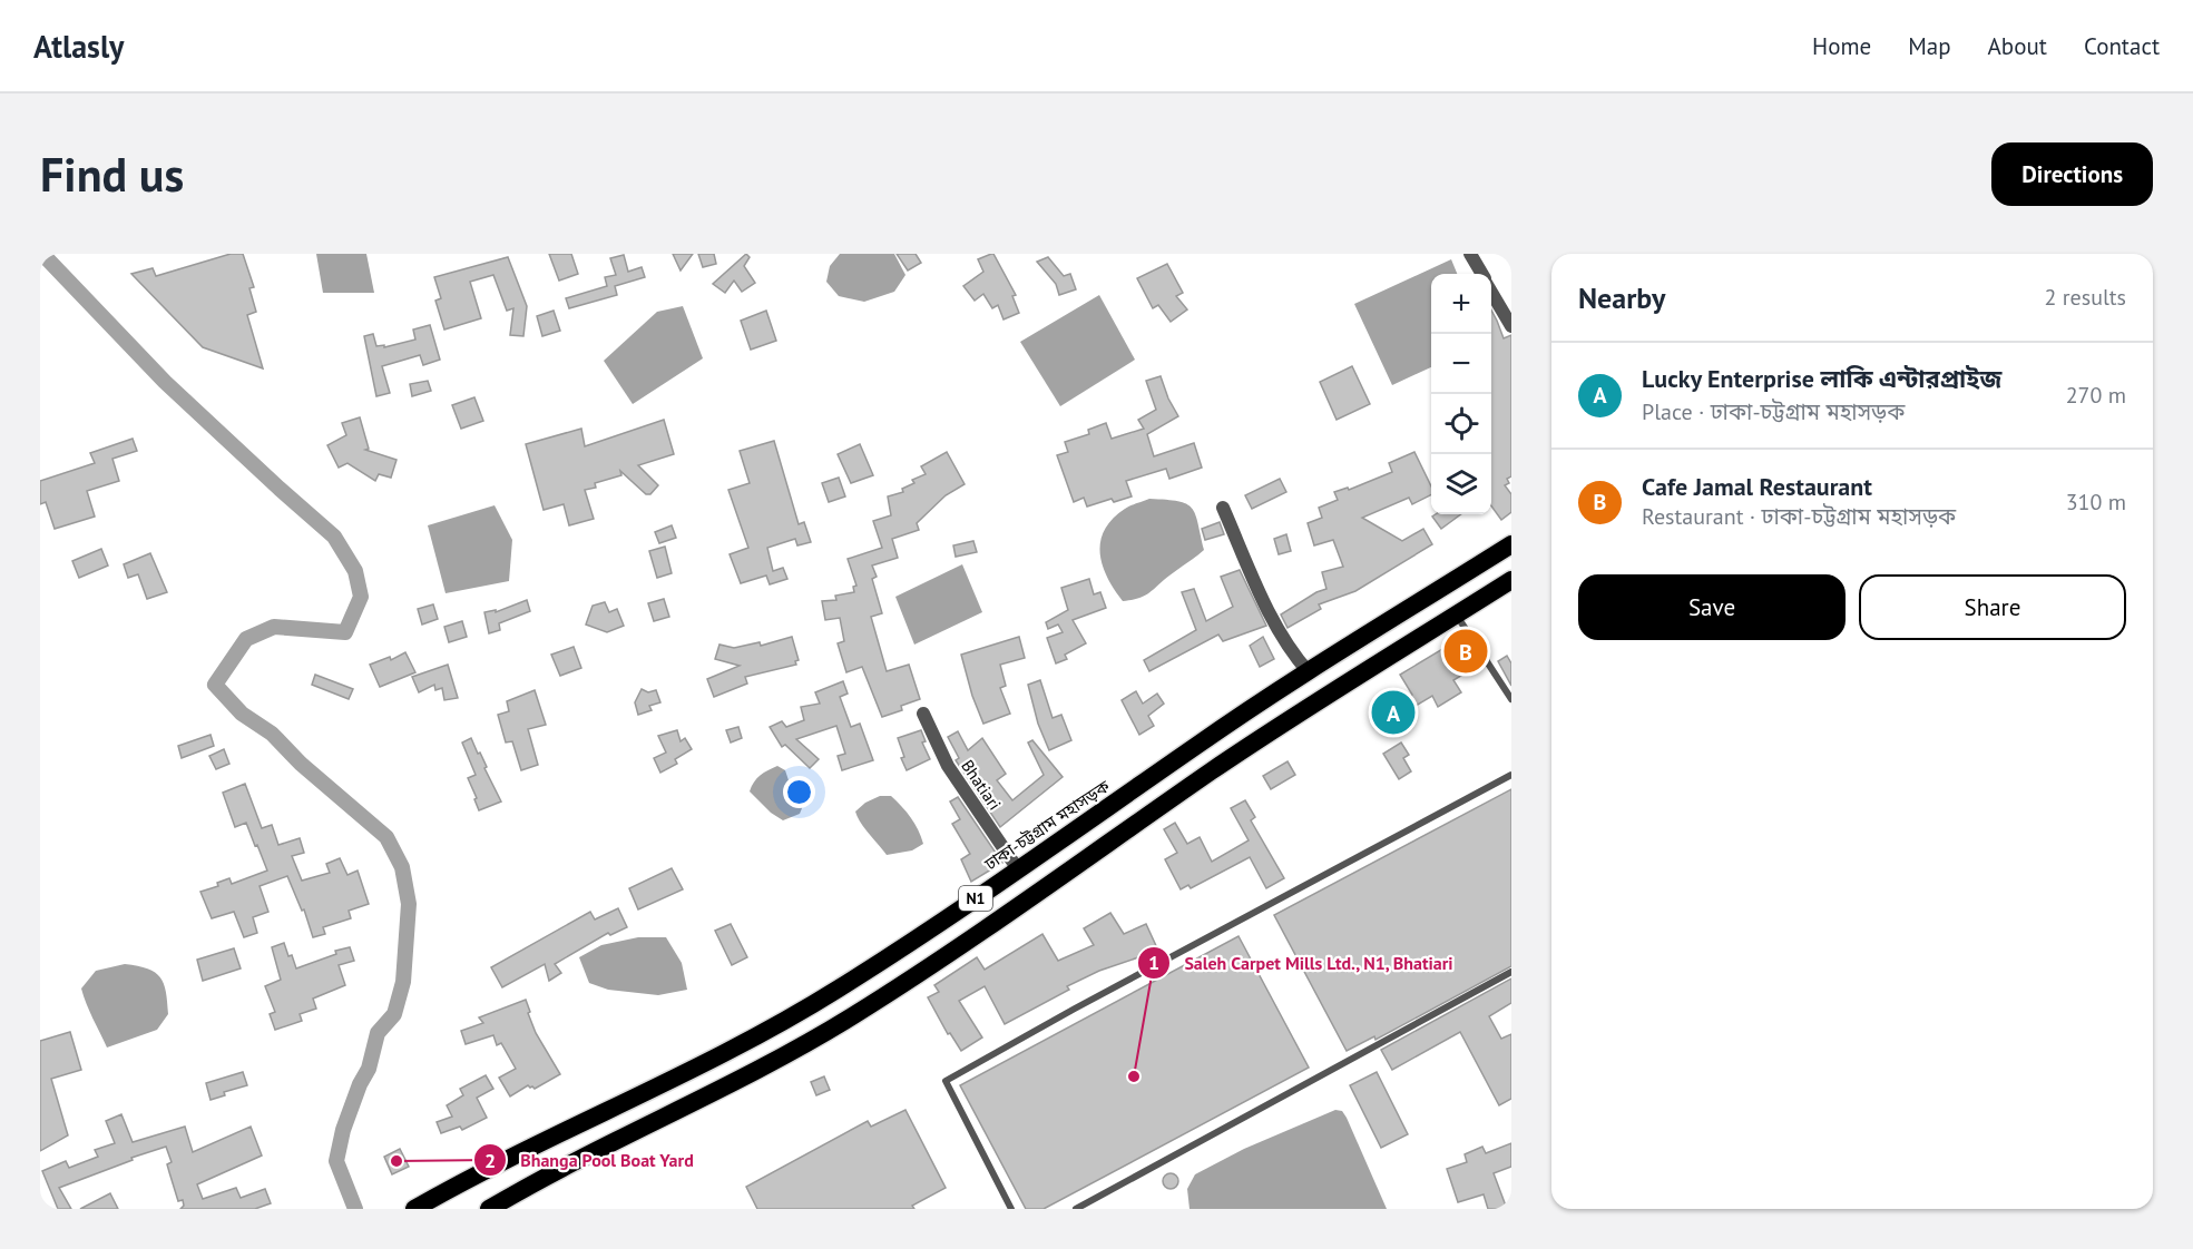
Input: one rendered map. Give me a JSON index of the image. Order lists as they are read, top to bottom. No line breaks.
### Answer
{"streets":{"highway":["ঢাকা-চট্টগ্রাম মহাসড়ক","N1"],"street":["Bhatiari"]},"crossings":[["Bhatiari","ঢাকা-চট্টগ্রাম মহাসড়ক"]],"places":["Saleh Carpet Mills Ltd., N1, Bhatiari","Bhanga Pool Boat Yard"],"page":{"header":"Atlasly","nav":["Home","Map","About","Contact"],"buttons":["Directions",["Save","Share"]],"title":"Find us","heading":["Nearby","2 results"],"map_buttons":["+","−"],"list":[{"mark":"A","name":"Lucky Enterprise লাকি এন্টারপ্রাইজ","note":"Place · ঢাকা-চট্টগ্রাম মহাসড়ক","value":"270 m"},{"mark":"B","name":"Cafe Jamal Restaurant","note":"Restaurant · ঢাকা-চট্টগ্রাম মহাসড়ক","value":"310 m"}],"pins":["B","A"]}}
